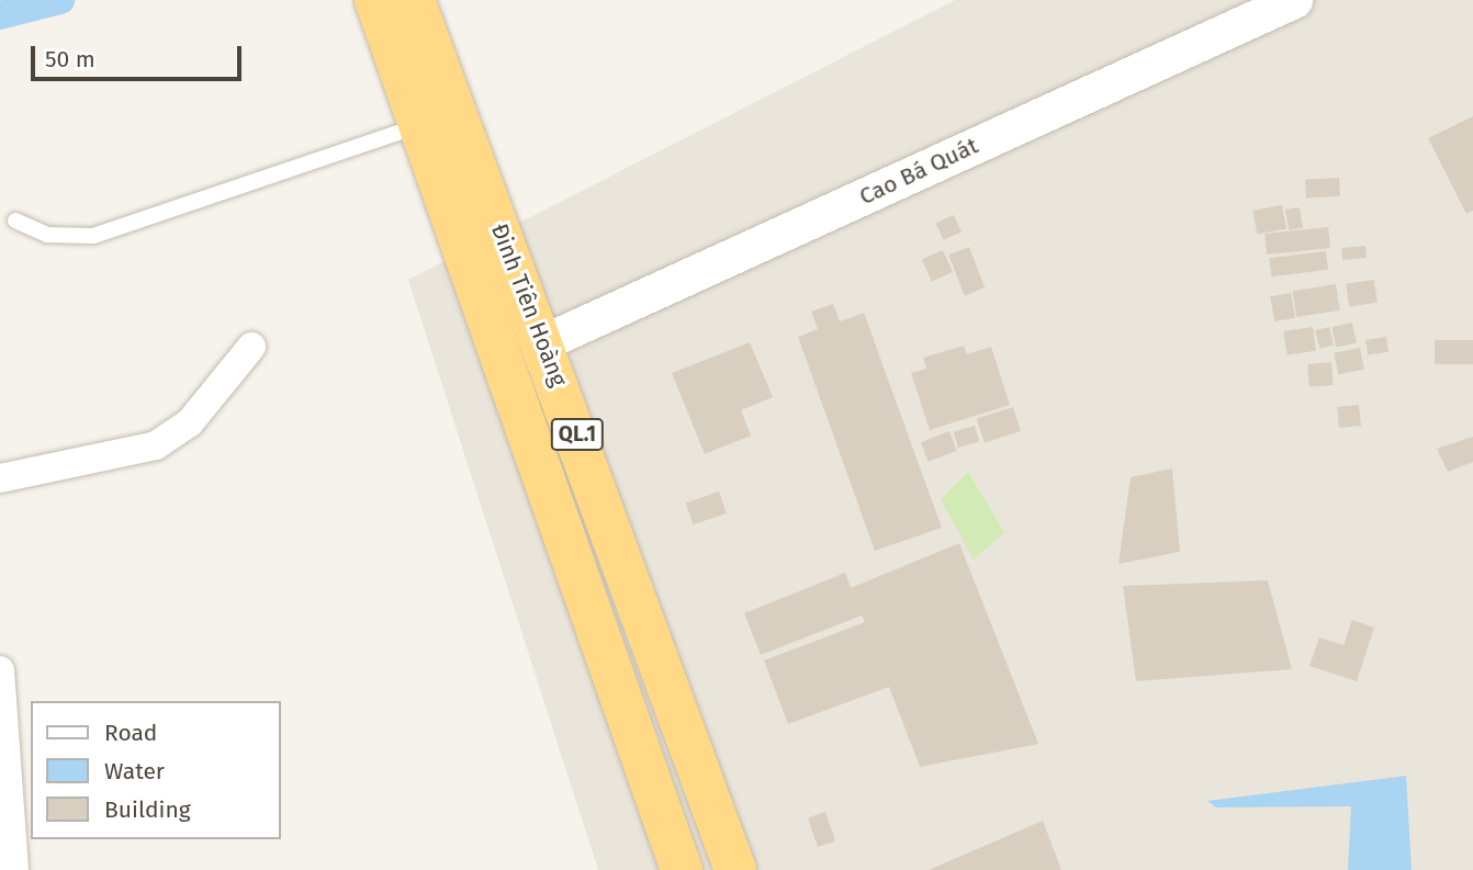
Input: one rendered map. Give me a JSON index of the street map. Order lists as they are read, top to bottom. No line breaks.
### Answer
{"streets":{"highway":["Đinh Tiên Hoàng","QL.1"],"street":["Cao Bá Quát"]},"crossings":[["Cao Bá Quát","Đinh Tiên Hoàng"]],"legend":["Road","Water","Building"],"scale_bar":"50 m"}
